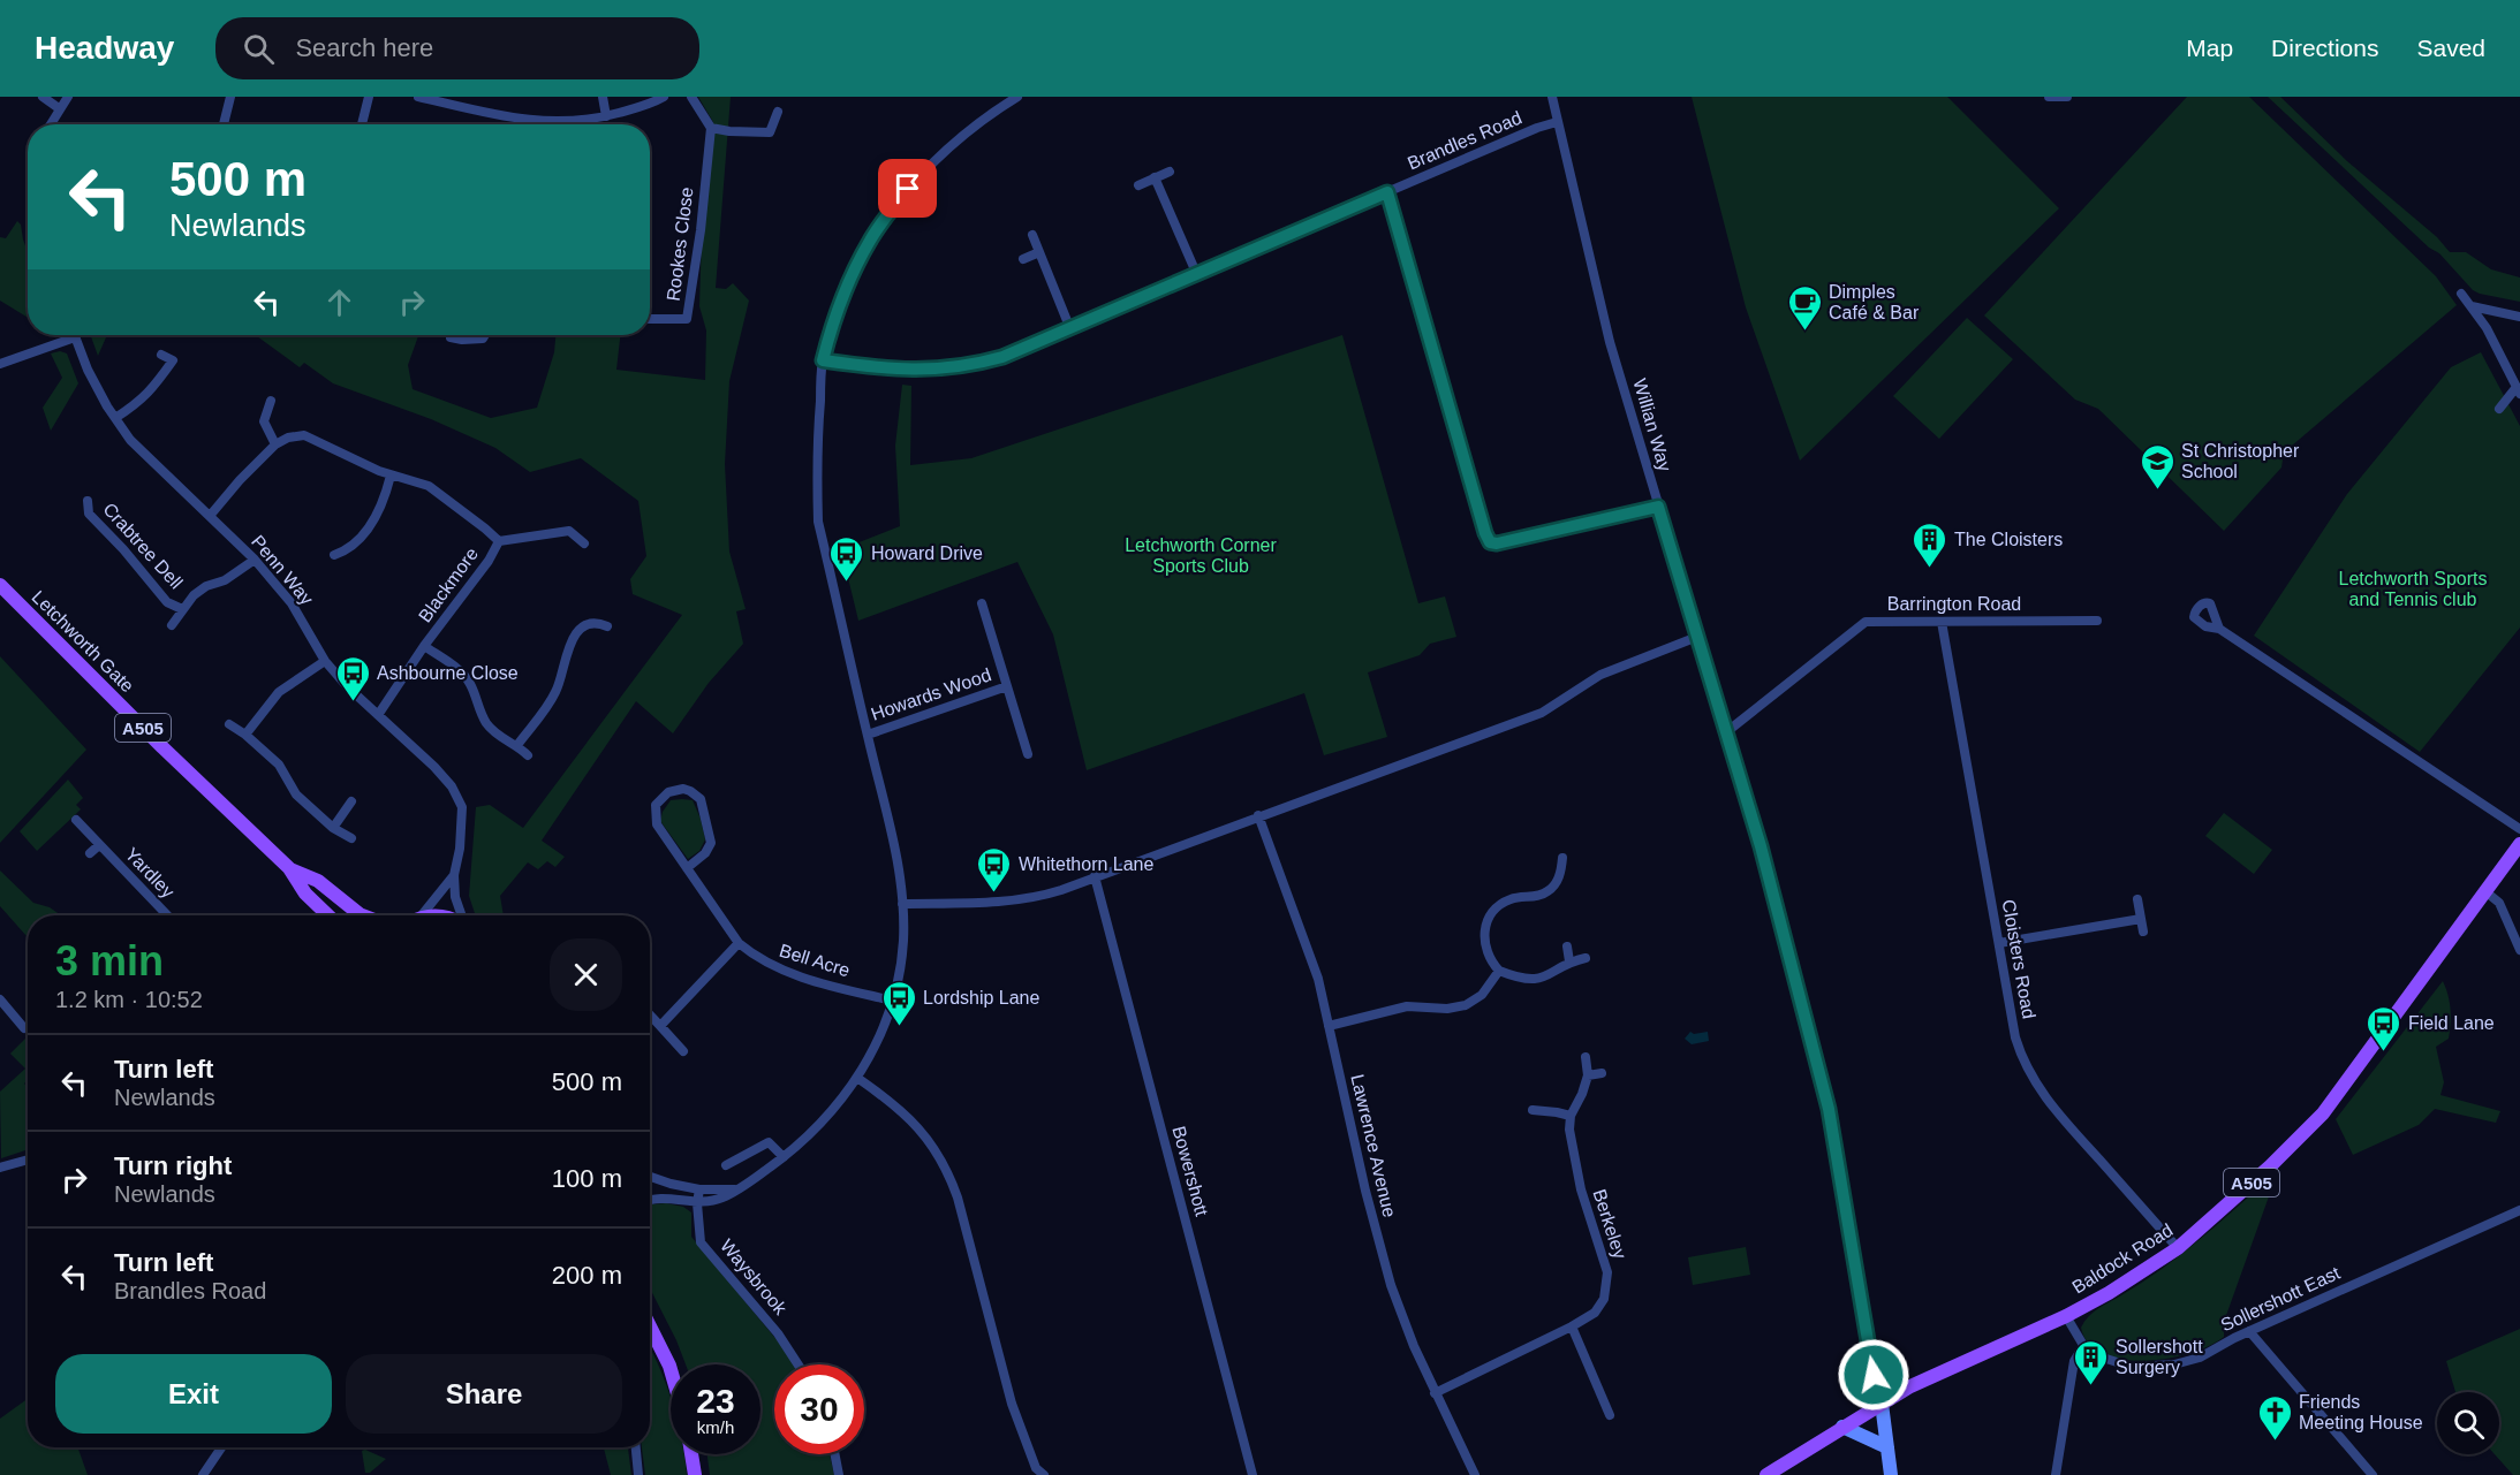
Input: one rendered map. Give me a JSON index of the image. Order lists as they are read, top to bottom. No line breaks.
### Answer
{"streets":{"main road":["Letchworth Gate","A505","Baldock Road"],"street":["Brandles Road","Rookes Close","Willian Way","Crabtree Dell","Penn Way","Blackmore","Barrington Road","Howards Wood","Yardley","Cloisters Road","Bell Acre","Lawrence Avenue","Bowershott","Berkeley","Waysbrook","Sollershott East"]},"crossings":[["Brandles Road","Willian Way"],["Willian Way","Barrington Road"],["Willian Way","Baldock Road"],["Crabtree Dell","Penn Way"],["Penn Way","Blackmore"],["Barrington Road","Cloisters Road"],["Cloisters Road","Baldock Road"],["Lawrence Avenue","Berkeley"]],"parks":["Letchworth Corner Sports Club","Letchworth Sports and Tennis club"],"places":{"cafe":["Dimples Café & Bar"],"school or university":["St Christopher School"],"building":["The Cloisters","Sollershott Surgery"],"bus stop":["Howard Drive","Ashbourne Close","Whitethorn Lane","Lordship Lane","Field Lane"],"church":["Friends Meeting House"]},"page":{"header":"Headway","search":"Search here","nav":["Map","Directions","Saved"],"turn":["500 m","Newlands"],"heading":["3 min","1.2 km · 10:52"],"list":[{"name":"Turn left","note":"Newlands","value":"500 m"},{"name":"Turn right","note":"Newlands","value":"100 m"},{"name":"Turn left","note":"Brandles Road","value":"200 m"}],"buttons":["Exit","Share"],"speed":"23 km/h","limit":"30"}}
